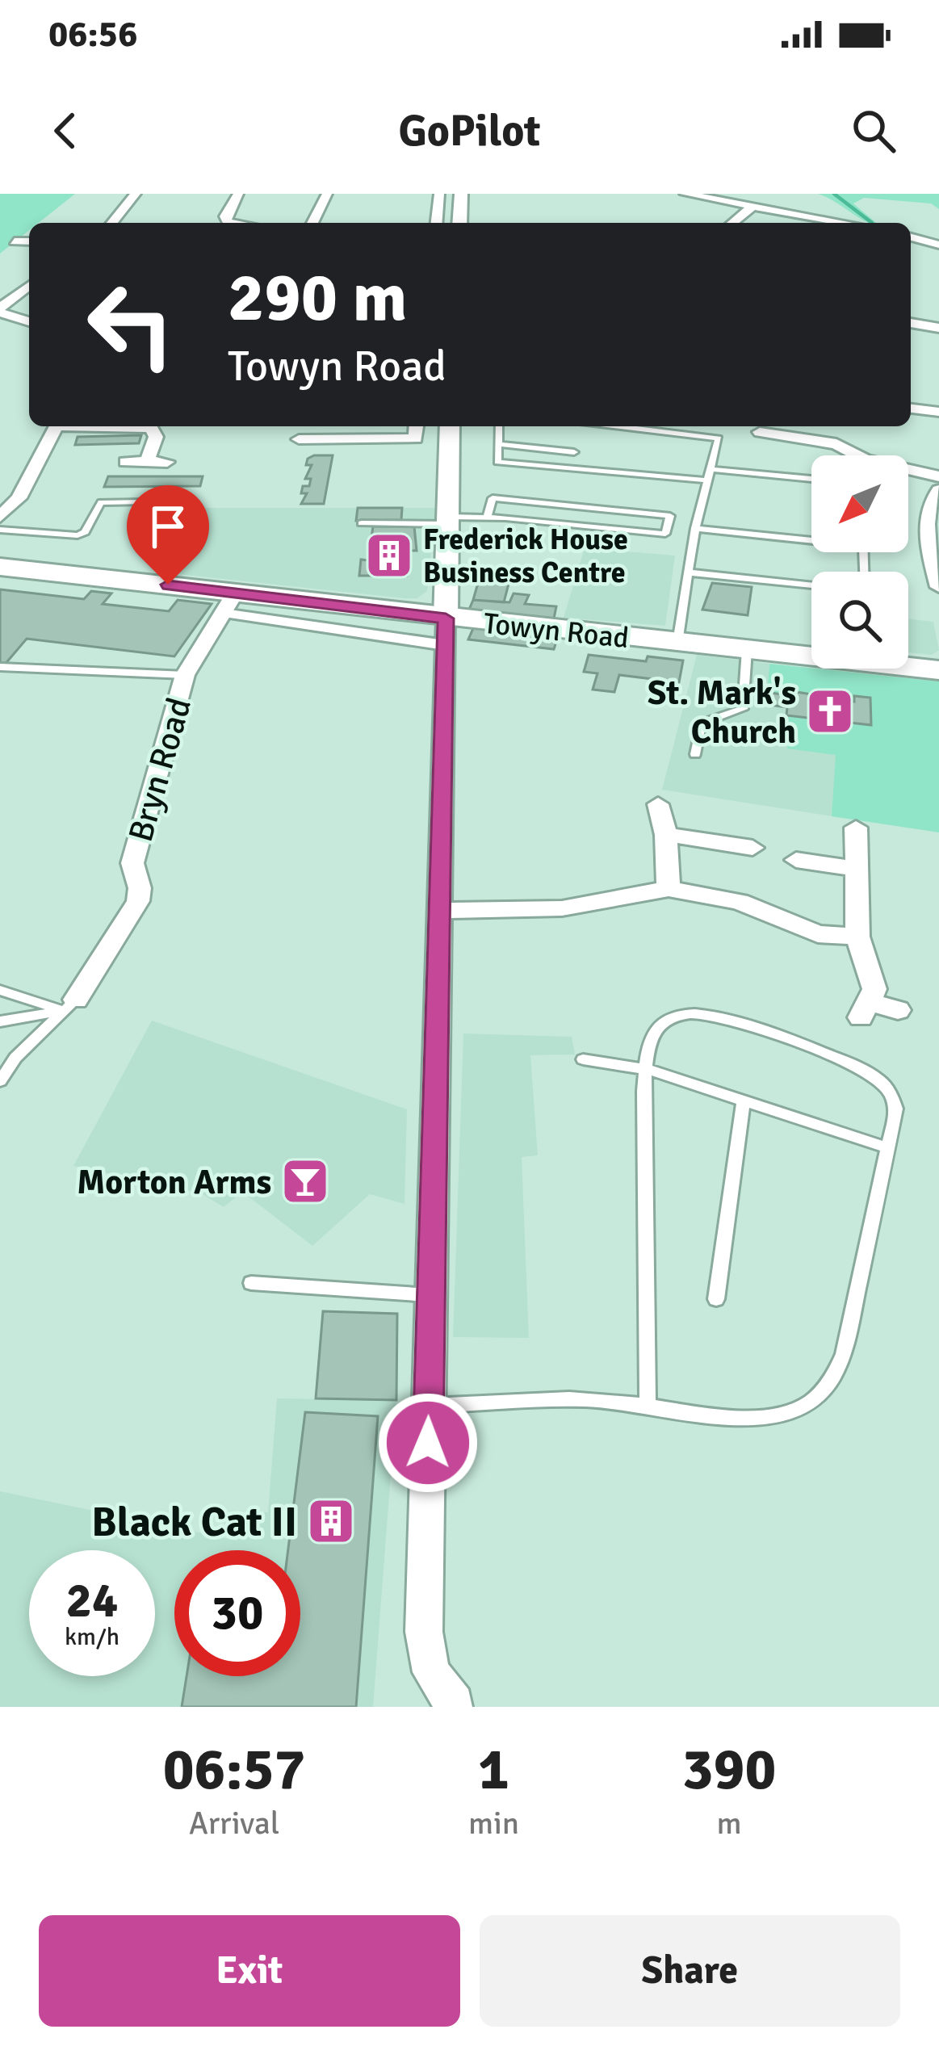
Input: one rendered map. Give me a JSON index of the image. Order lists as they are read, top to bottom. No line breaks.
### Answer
{"streets":{"main road":["Towyn Road"],"street":["Bryn Road"]},"crossings":[["Towyn Road","Bryn Road"]],"places":{"building":["Frederick House Business Centre","Black Cat II"],"church":["St. Mark's Church"],"bar":["Morton Arms"]},"north":"bottom left","page":{"status":"06:56","header":"GoPilot","turn":["290 m","Towyn Road"],"speed":"24 km/h","limit":"30","eta":["06:57","Arrival","1","min","390","m"],"buttons":["Exit","Share"]}}
